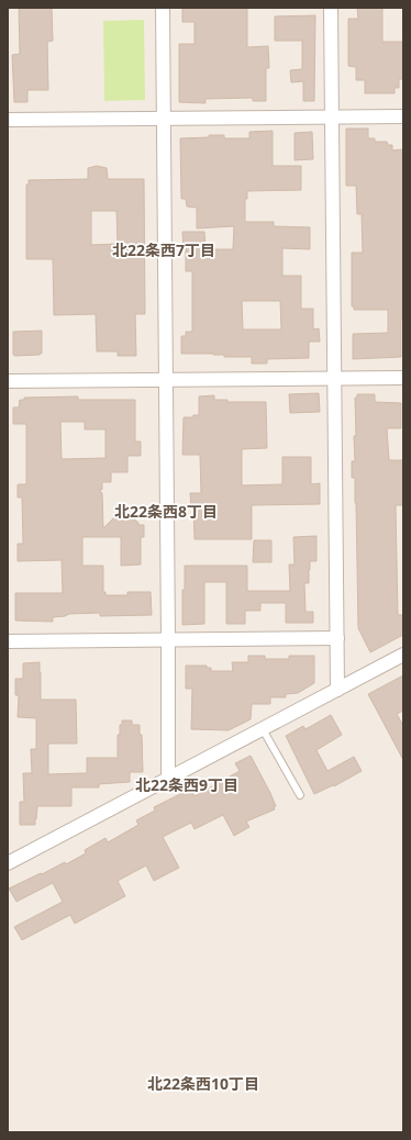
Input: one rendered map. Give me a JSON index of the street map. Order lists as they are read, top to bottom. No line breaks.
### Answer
{"districts":["北22条西7丁目","北22条西8丁目","北22条西9丁目","北22条西10丁目"]}
